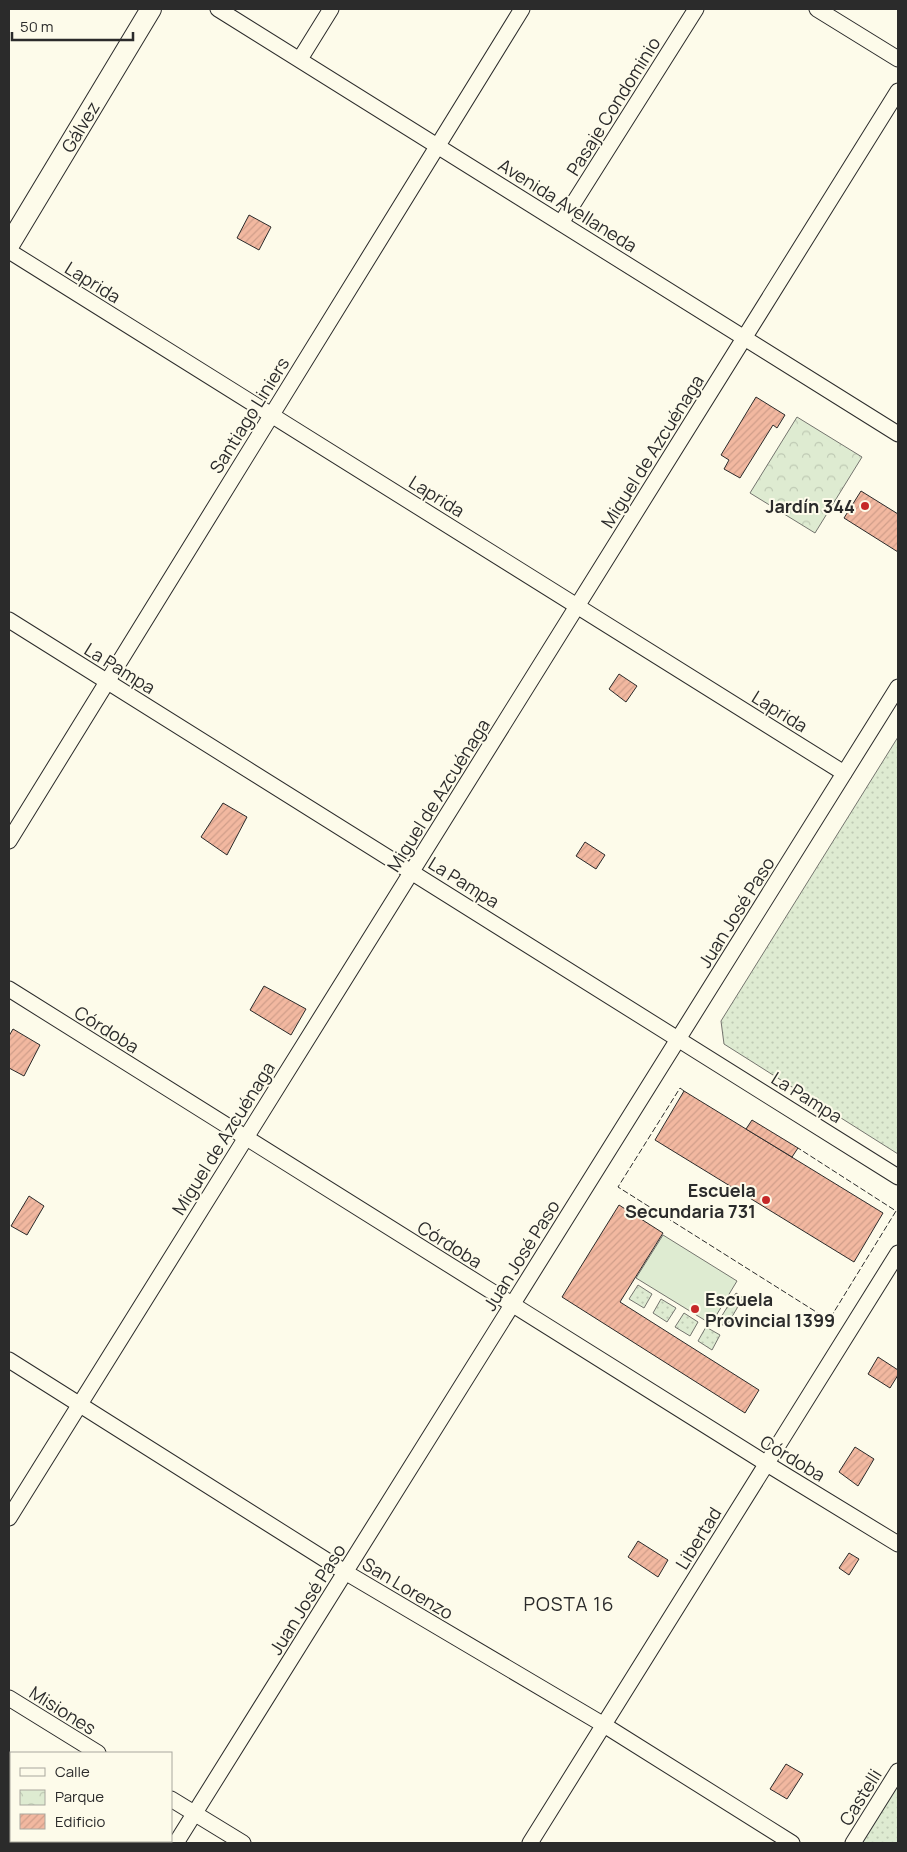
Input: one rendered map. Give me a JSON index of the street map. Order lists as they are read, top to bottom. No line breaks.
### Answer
{"streets":{"main road":["Gálvez"],"street":["Pasaje Condominio","Avenida Avellaneda","Laprida","Santiago Liniers","Miguel de Azcuénaga","La Pampa","Juan José Paso","Córdoba","Libertad","San Lorenzo","Misiones","Castelli"]},"crossings":[["Pasaje Condominio","Avenida Avellaneda"],["Avenida Avellaneda","Santiago Liniers"],["Avenida Avellaneda","Miguel de Azcuénaga"],["Laprida","Santiago Liniers"],["Laprida","Miguel de Azcuénaga"],["Laprida","Juan José Paso"],["Santiago Liniers","La Pampa"],["Miguel de Azcuénaga","La Pampa"],["Miguel de Azcuénaga","Córdoba"],["Miguel de Azcuénaga","San Lorenzo"],["La Pampa","Juan José Paso"],["Juan José Paso","Córdoba"],["Juan José Paso","San Lorenzo"],["Córdoba","Libertad"],["Libertad","San Lorenzo"]],"districts":["POSTA 16"],"places":["Jardín 344","Escuela Secundaria 731","Escuela Provincial 1399"],"legend":["Calle","Parque","Edificio"],"scale_bar":"50 m"}
